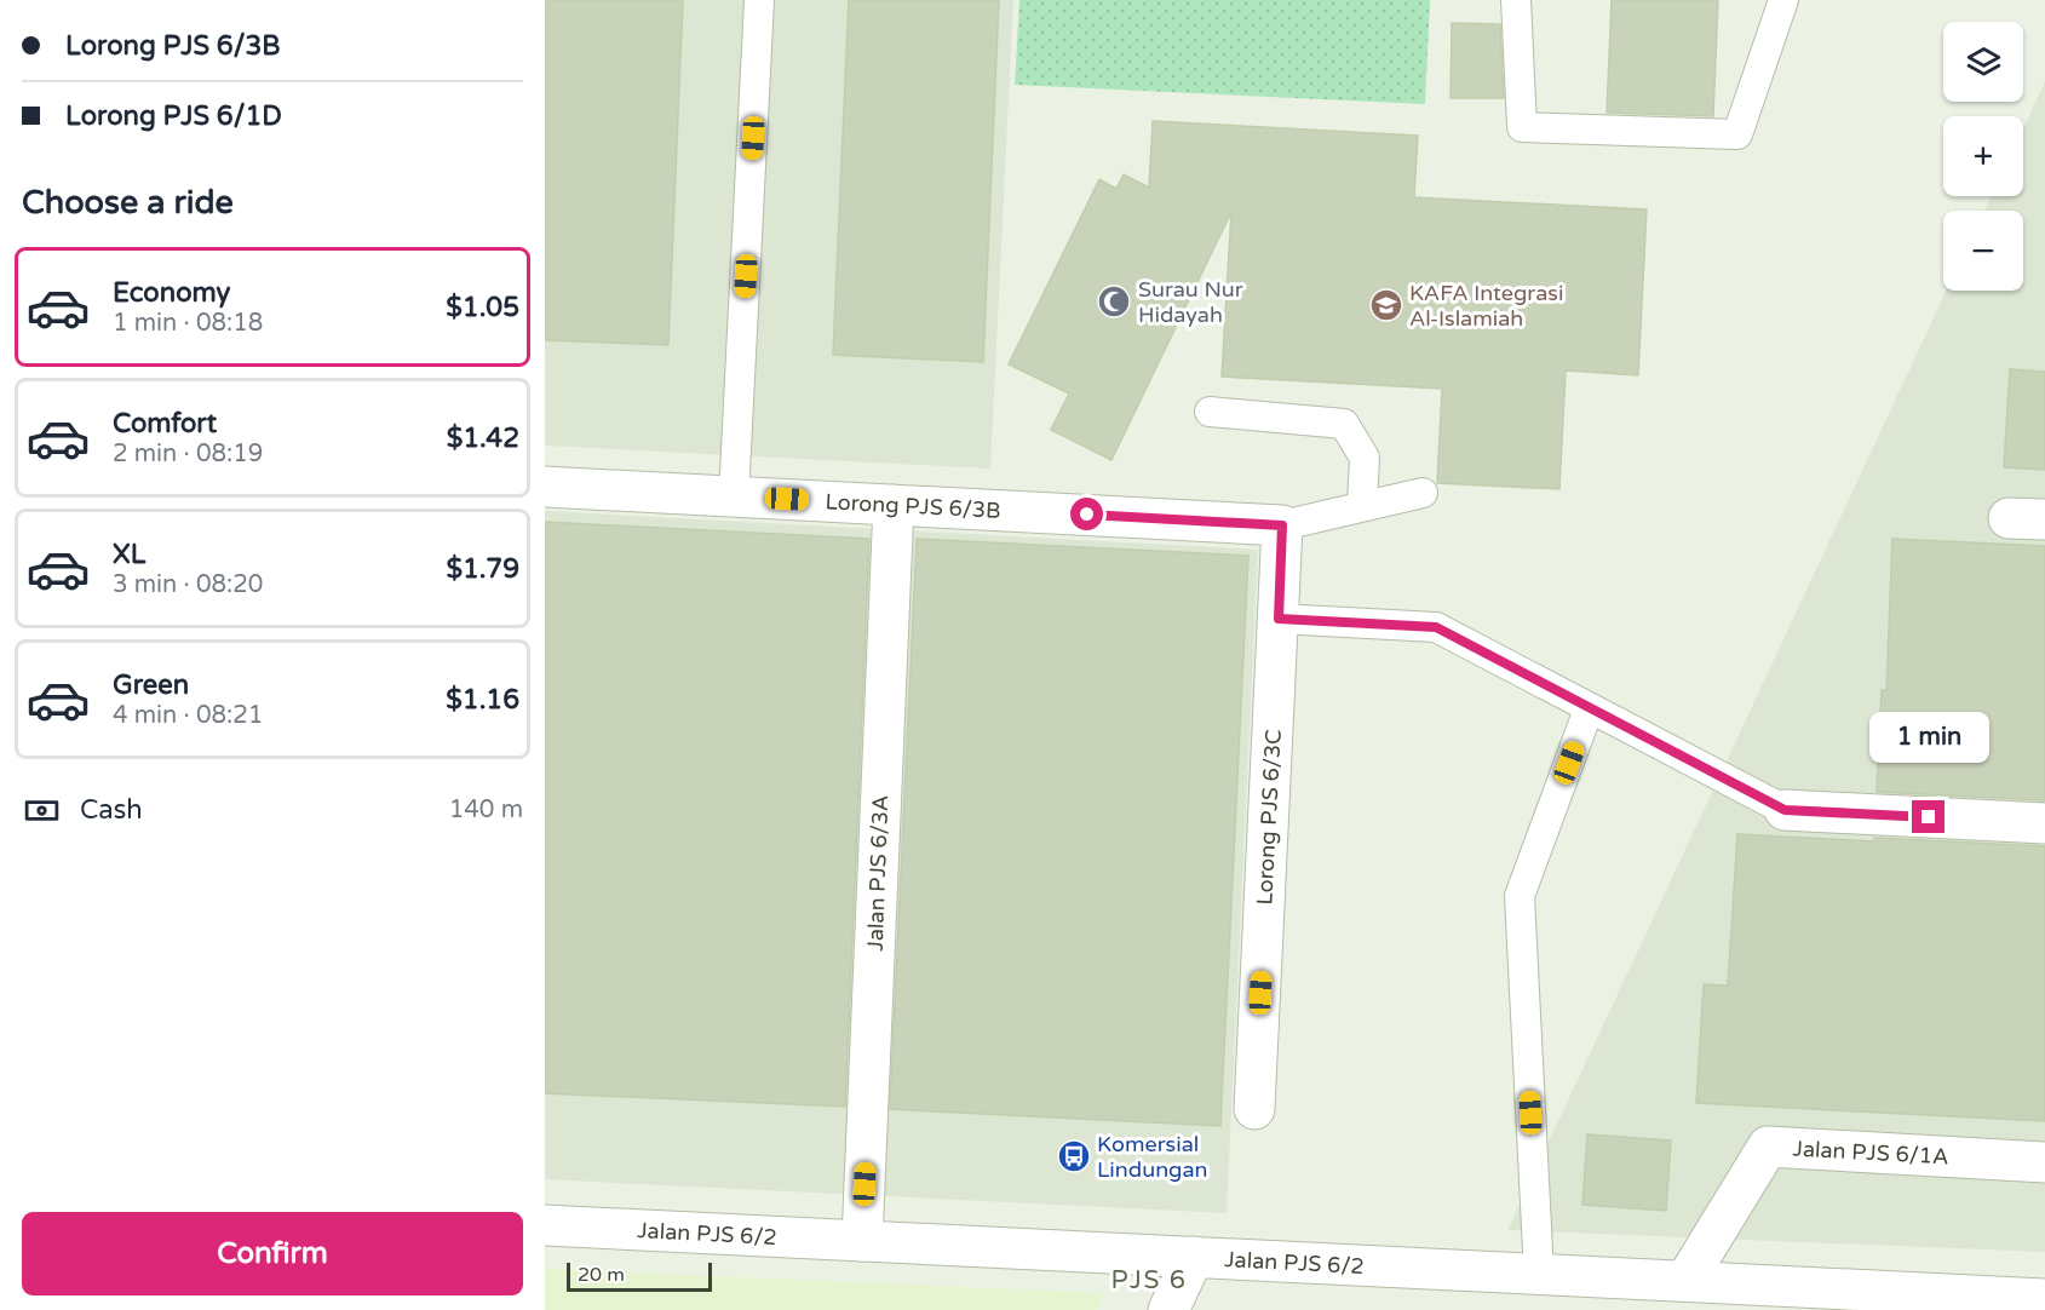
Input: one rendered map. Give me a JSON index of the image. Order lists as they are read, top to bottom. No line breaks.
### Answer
{"streets":{"street":["Lorong PJS 6/3B","Lorong PJS 6/3C","Jalan PJS 6/3A","Jalan PJS 6/1A","Jalan PJS 6/2"]},"crossings":[["Lorong PJS 6/3B","Lorong PJS 6/3C"],["Lorong PJS 6/3B","Jalan PJS 6/3A"],["Jalan PJS 6/3A","Jalan PJS 6/2"],["Jalan PJS 6/1A","Jalan PJS 6/2"]],"districts":["PJS 6"],"places":{"mosque":["Surau Nur Hidayah"],"school or university":["KAFA Integrasi Al-Islamiah"],"bus stop":["Komersial Lindungan"]},"scale_bar":"20 m","page":{"banner":["Lorong PJS 6/3B","Lorong PJS 6/1D"],"map_buttons":["+","−"],"heading":"Choose a ride","list":[{"name":"Economy","note":"1 min · 08:18","value":"$1.05"},{"name":"Comfort","note":"2 min · 08:19","value":"$1.42"},{"name":"XL","note":"3 min · 08:20","value":"$1.79"},{"name":"Green","note":"4 min · 08:21","value":"$1.16"}],"bubble":"1 min","pay":["Cash","140 m"],"buttons":"Confirm","scale":"20 m"}}
